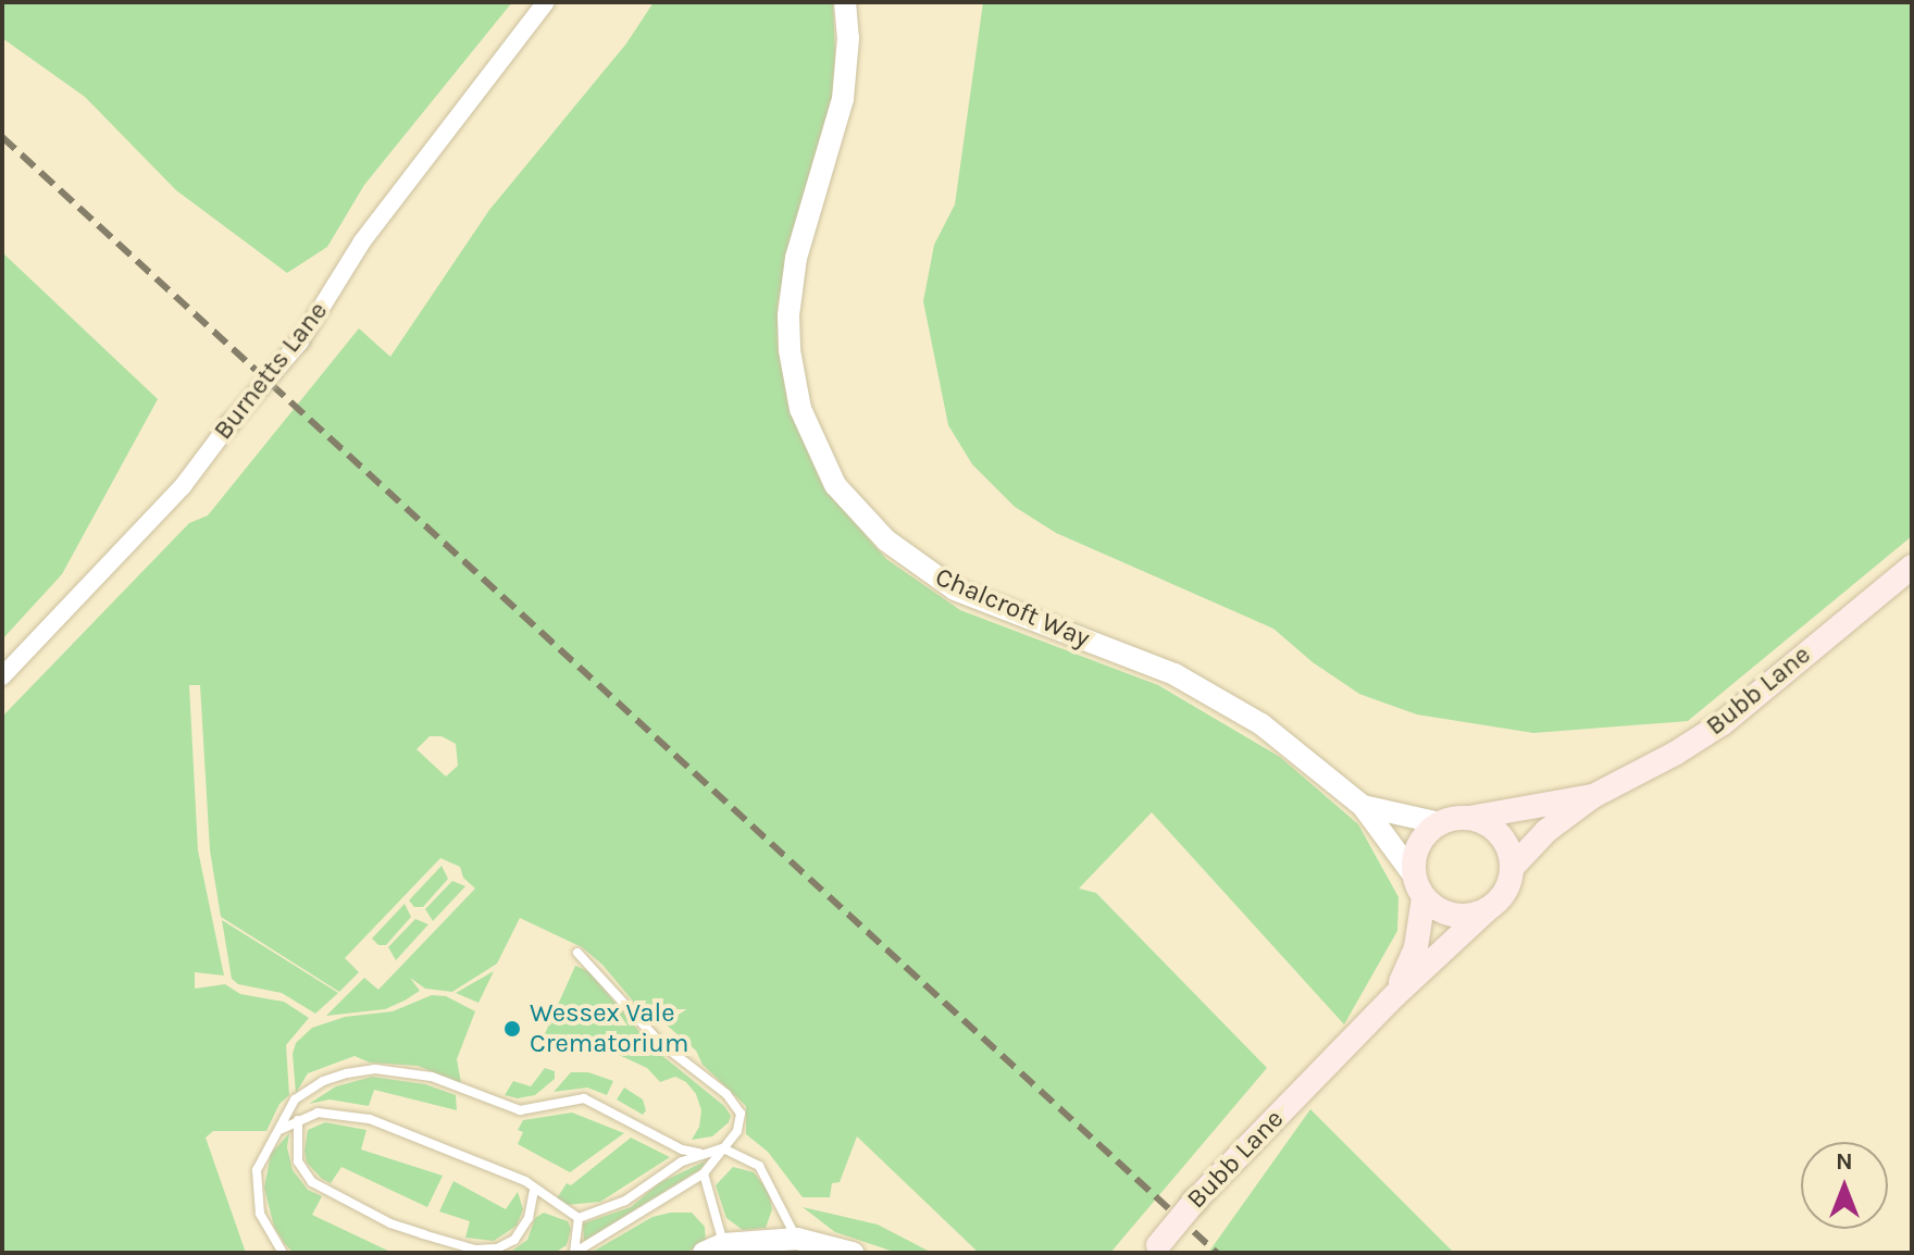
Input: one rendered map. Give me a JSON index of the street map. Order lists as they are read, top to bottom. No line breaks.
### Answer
{"streets":{"main road":["Bubb Lane"],"street":["Burnetts Lane","Chalcroft Way"]},"crossings":[["Chalcroft Way","Bubb Lane"]],"places":["Wessex Vale Crematorium"],"north":"top"}
